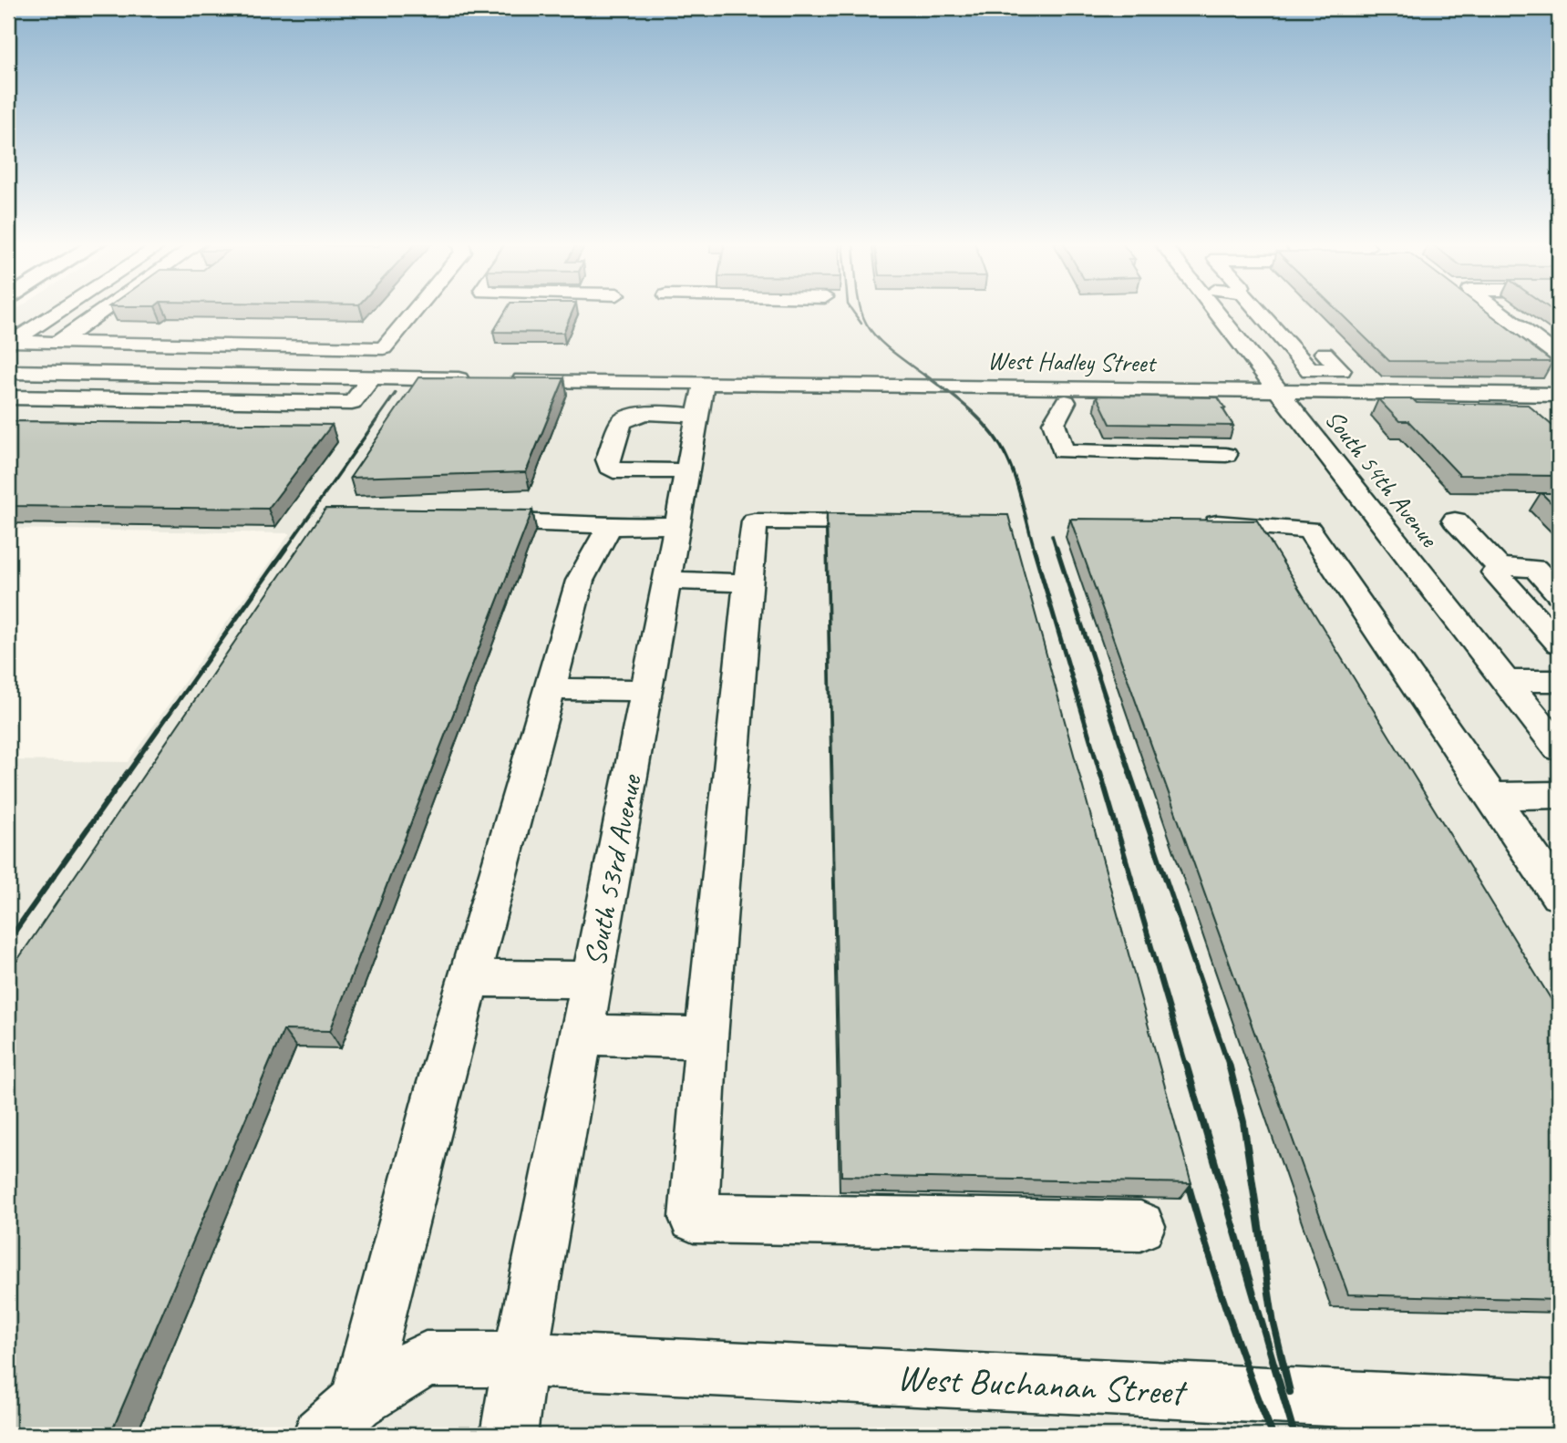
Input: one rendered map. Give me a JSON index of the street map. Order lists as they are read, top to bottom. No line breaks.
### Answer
{"streets":{"street":["West Hadley Street","South 54th Avenue","South 53rd Avenue","West Buchanan Street"]},"crossings":[["West Hadley Street","South 54th Avenue"],["West Hadley Street","South 53rd Avenue"],["South 53rd Avenue","West Buchanan Street"]]}
